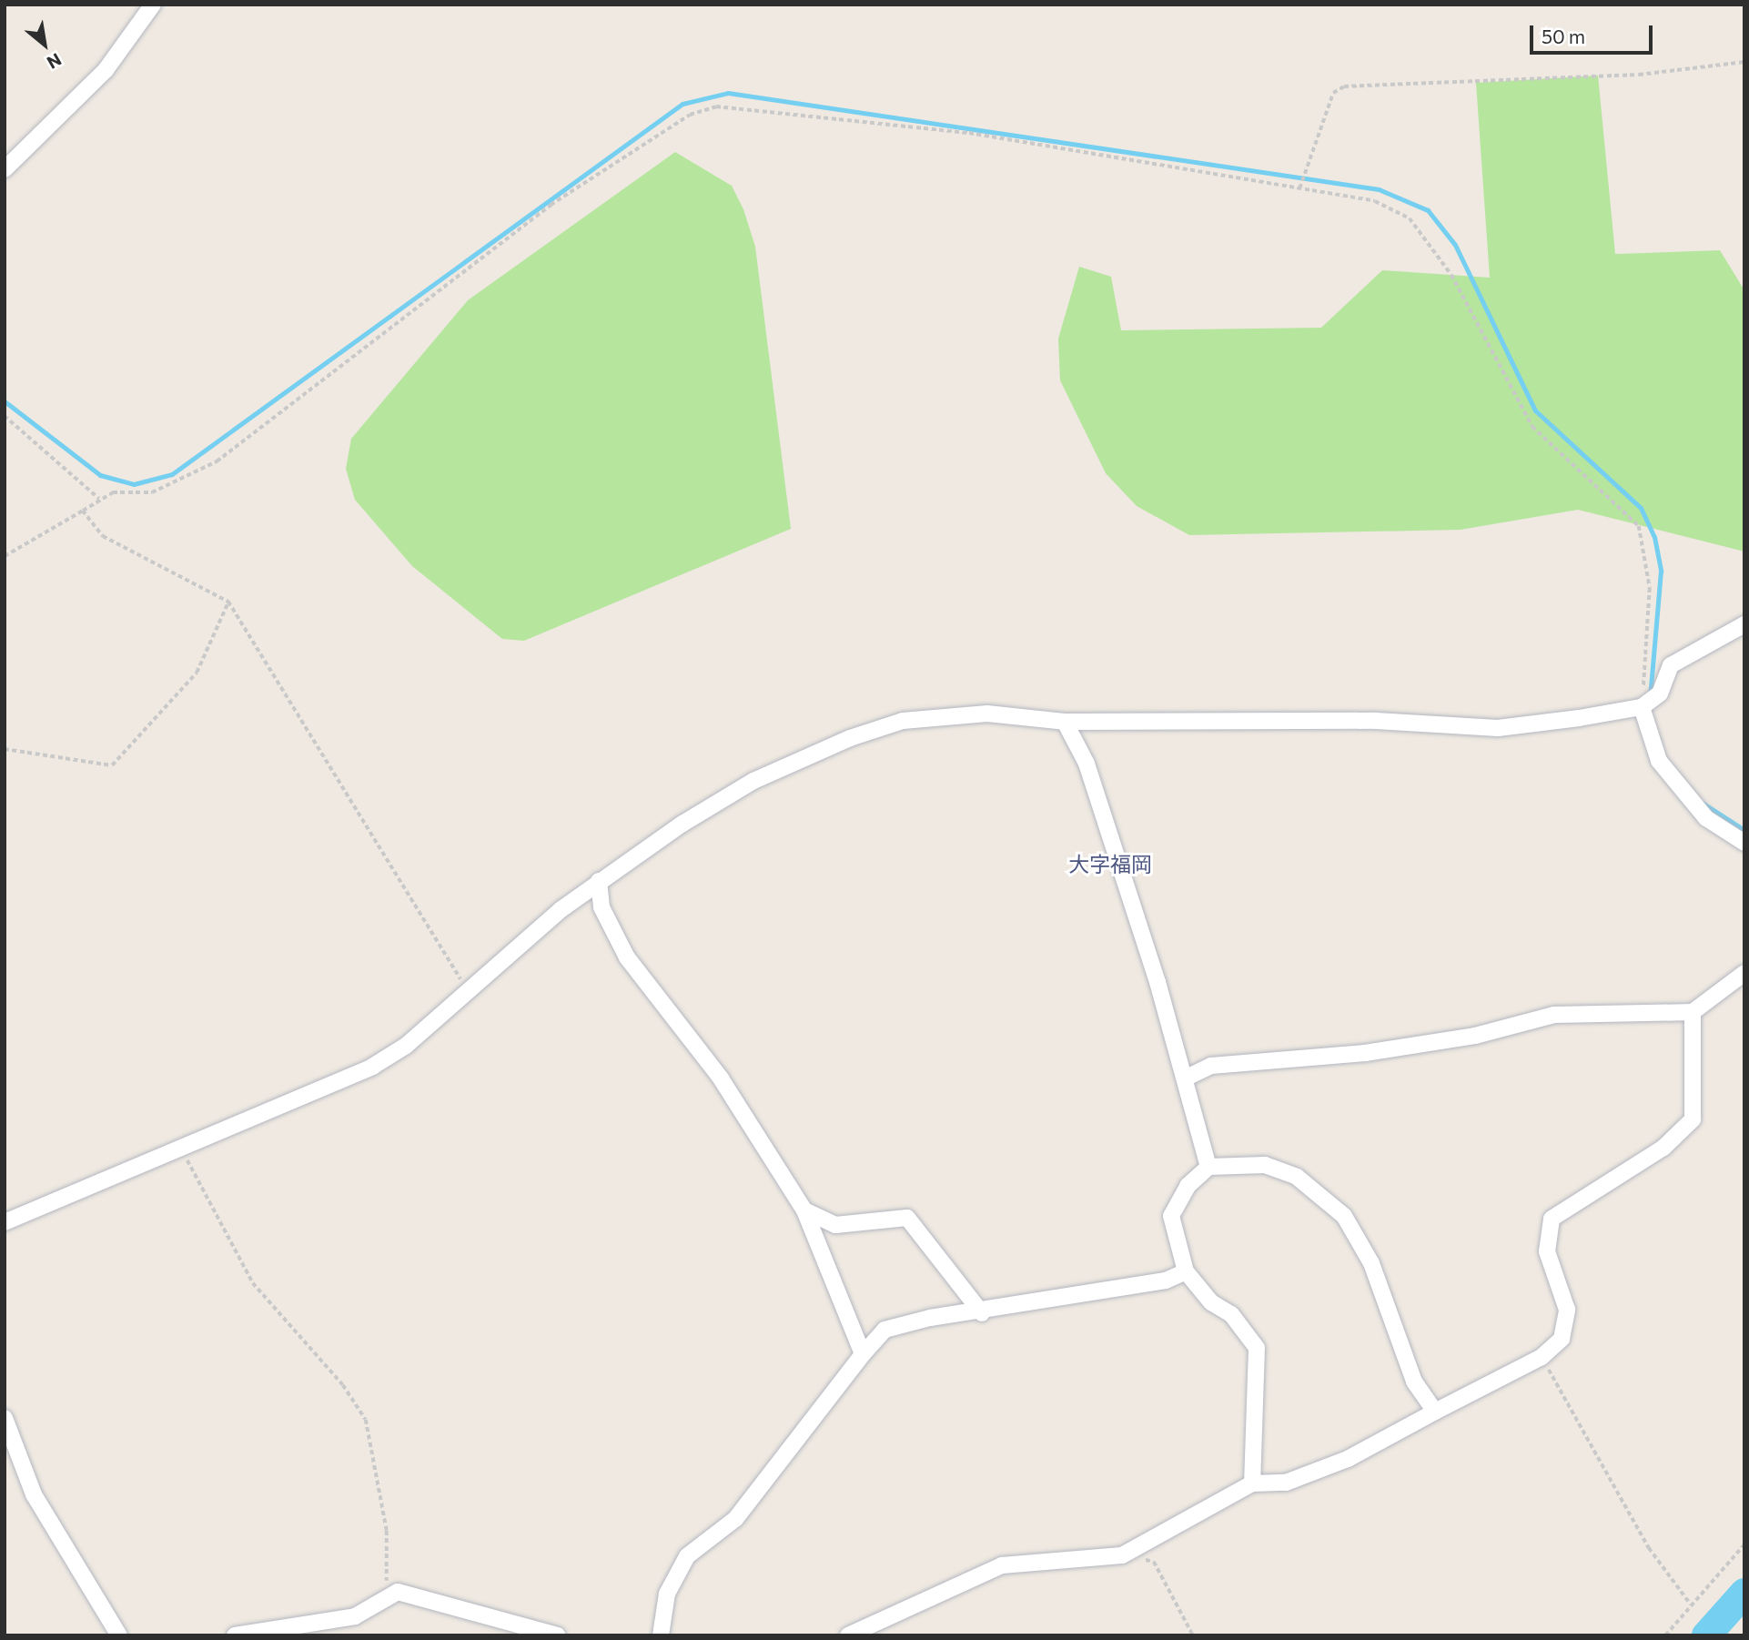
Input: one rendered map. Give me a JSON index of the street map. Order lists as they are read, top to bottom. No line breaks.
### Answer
{"districts":["大字福岡"],"scale_bar":"50 m","north":"bottom right"}
